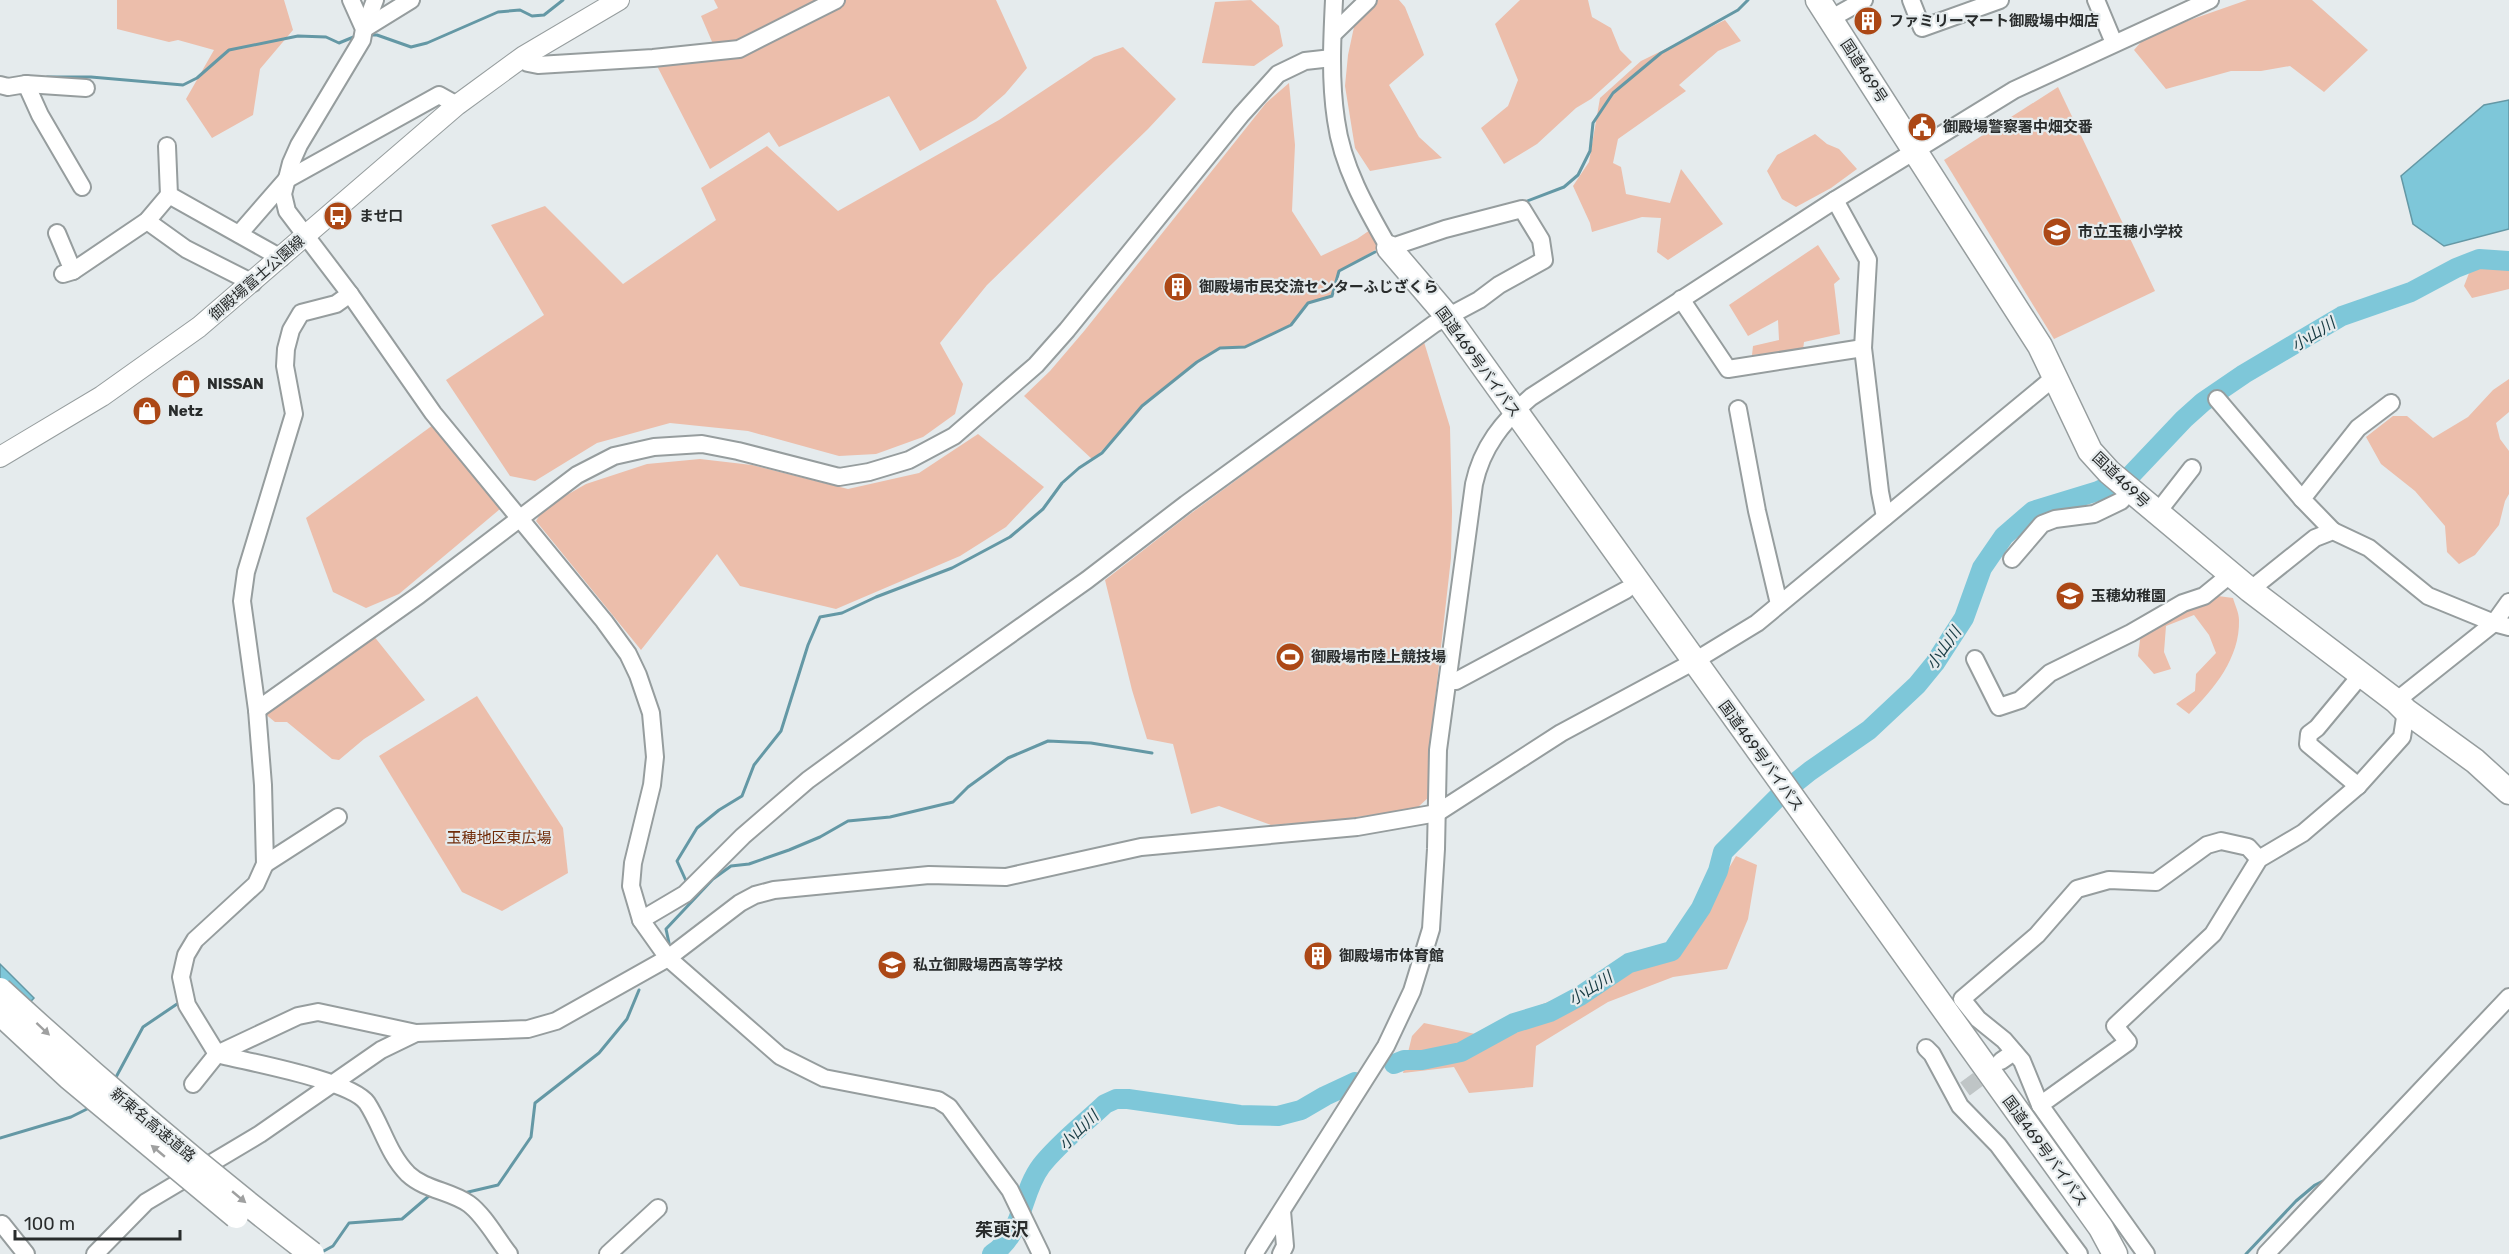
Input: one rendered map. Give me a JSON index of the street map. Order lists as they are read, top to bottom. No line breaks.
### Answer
{"streets":{"highway":["国道469号","国道469号バイパス","新東名高速道路"],"main road":["御殿場富士公園線"]},"districts":["茱萸沢"],"water":["小山川"],"parks":["玉穂地区東広場"],"places":{"building":["ファミリーマート御殿場中畑店","御殿場市民交流センターふじざくら","御殿場市体育館"],"public building":["御殿場警察署中畑交番"],"bus stop":["ませ口"],"school or university":["市立玉穂小学校","玉穂幼稚園","私立御殿場西高等学校"],"shop":["NISSAN","Netz"],"sports":["御殿場市陸上競技場"]},"scale_bar":"100 m"}
